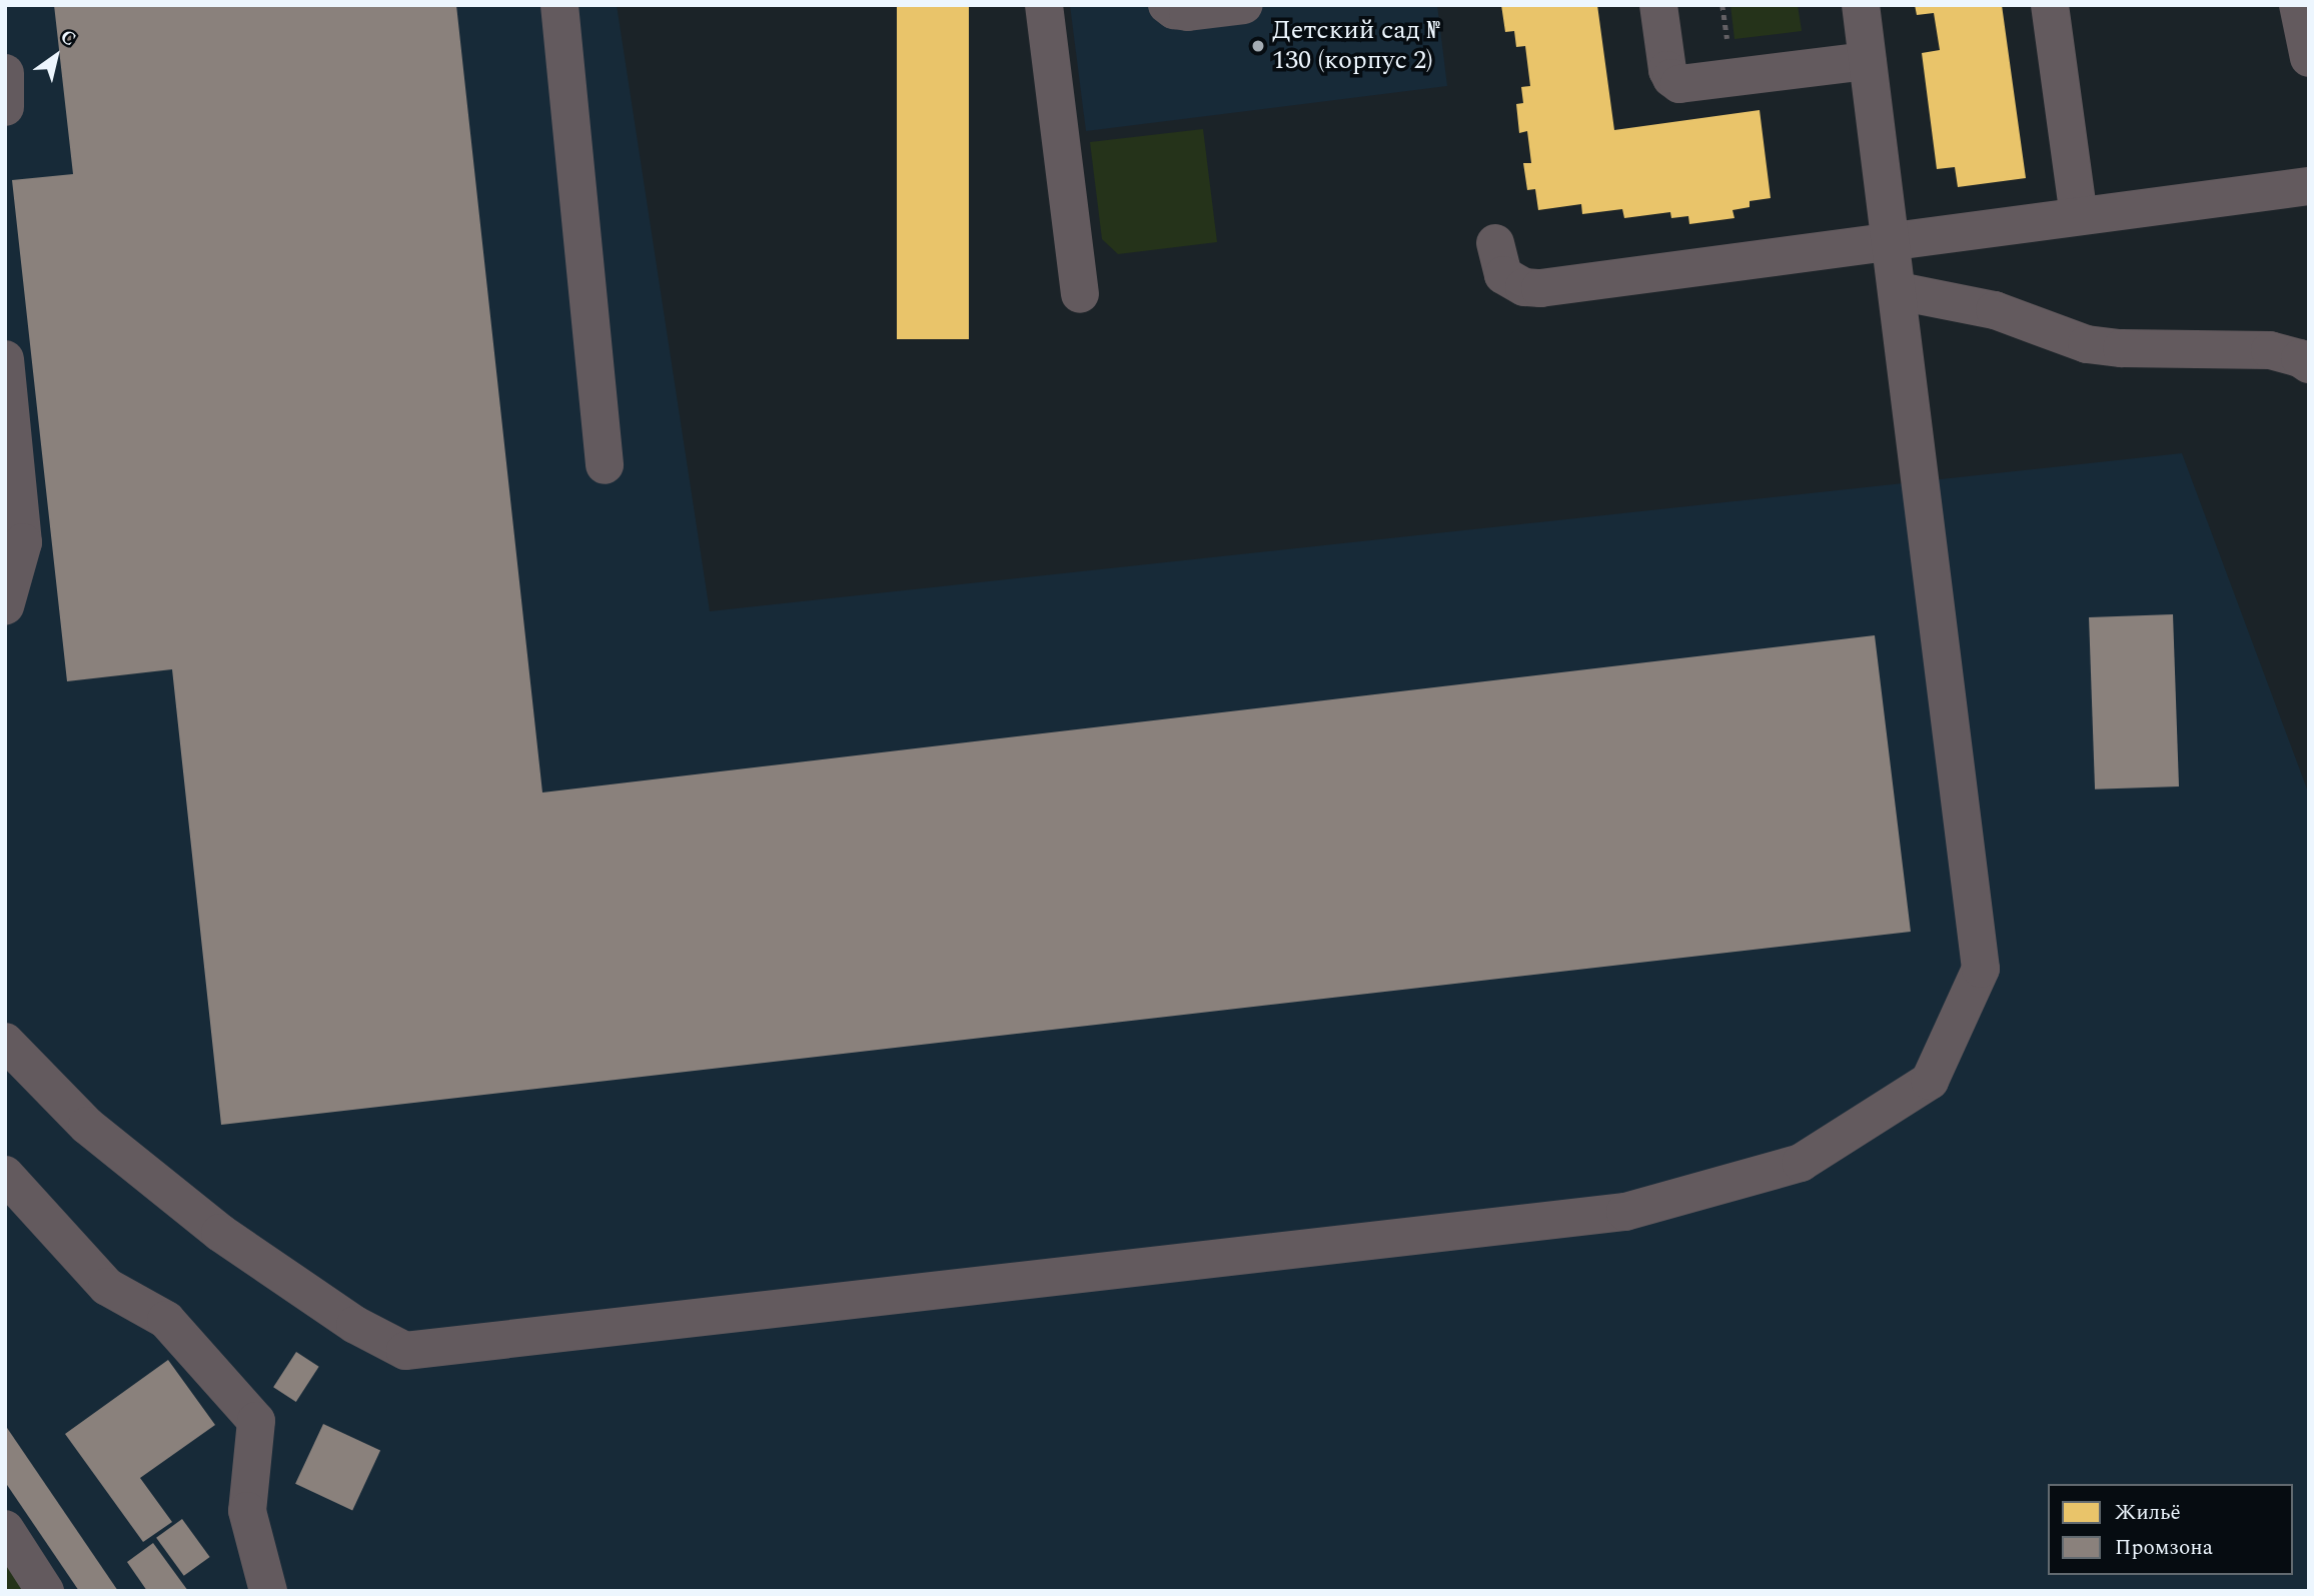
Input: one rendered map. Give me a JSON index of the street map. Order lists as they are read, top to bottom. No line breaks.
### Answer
{"places":["Детский сад № 130 (корпус 2)"],"legend":["Жильё","Промзона"],"north":"top right"}
